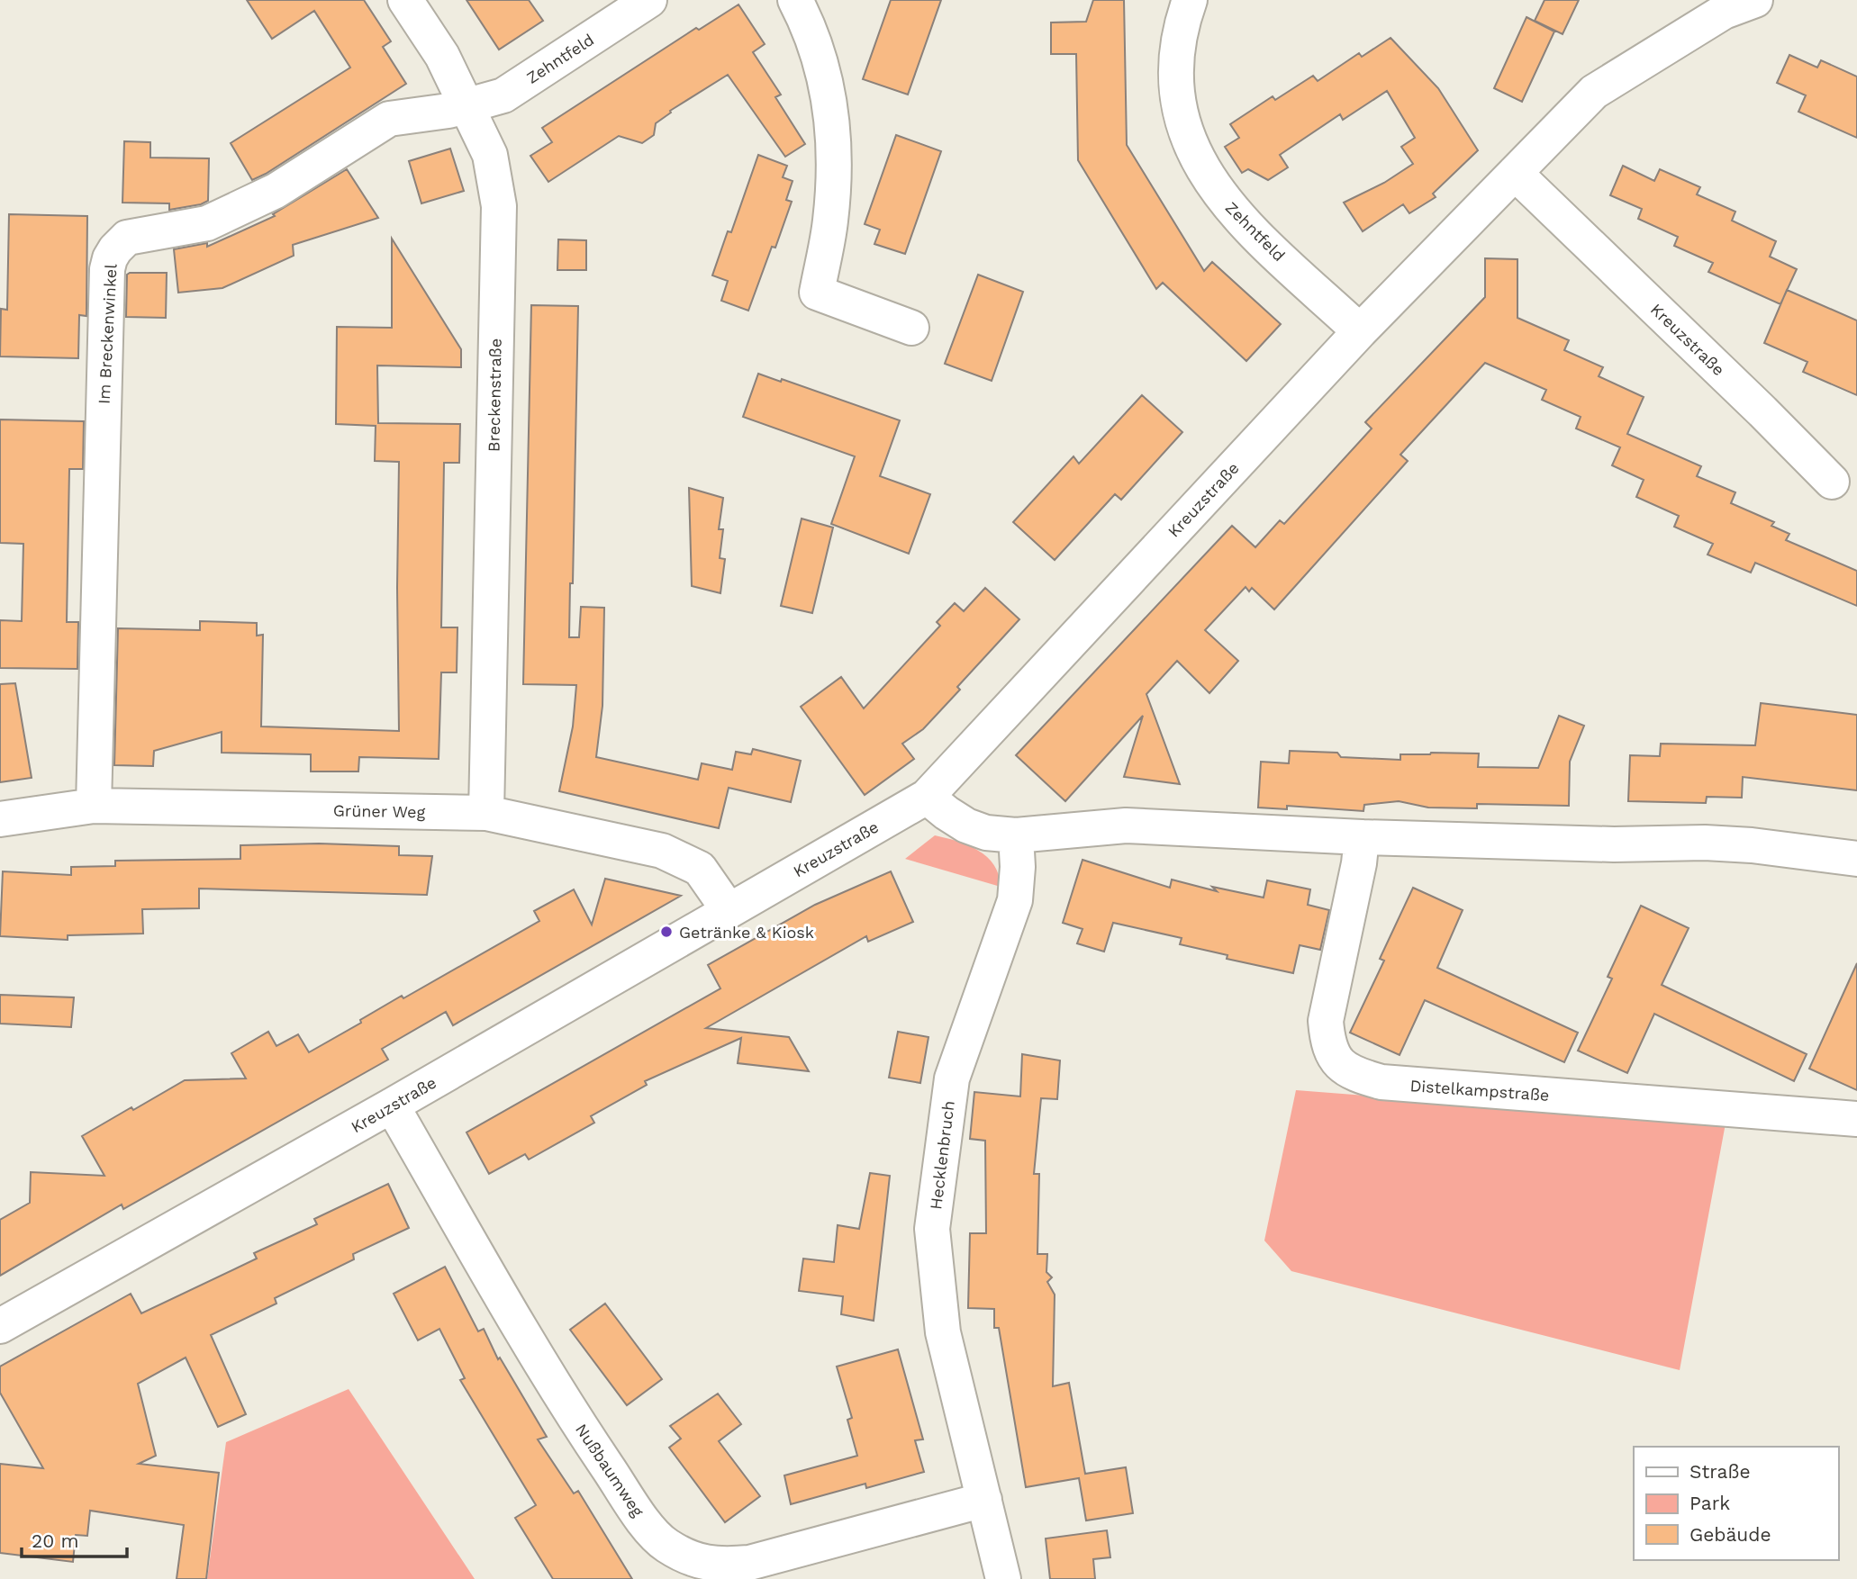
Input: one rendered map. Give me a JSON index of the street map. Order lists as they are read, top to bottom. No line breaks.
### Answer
{"streets":{"street":["Zehntfeld","Im Breckenwinkel","Kreuzstraße","Breckenstraße","Grüner Weg","Distelkampstraße","Hecklenbruch","Nußbaumweg"]},"crossings":[["Zehntfeld","Im Breckenwinkel"],["Zehntfeld","Kreuzstraße"],["Zehntfeld","Breckenstraße"],["Im Breckenwinkel","Breckenstraße"],["Im Breckenwinkel","Grüner Weg"],["Kreuzstraße","Grüner Weg"],["Kreuzstraße","Nußbaumweg"],["Breckenstraße","Grüner Weg"],["Hecklenbruch","Nußbaumweg"]],"places":["Getränke & Kiosk"],"legend":["Straße","Park","Gebäude"],"scale_bar":"20 m"}
